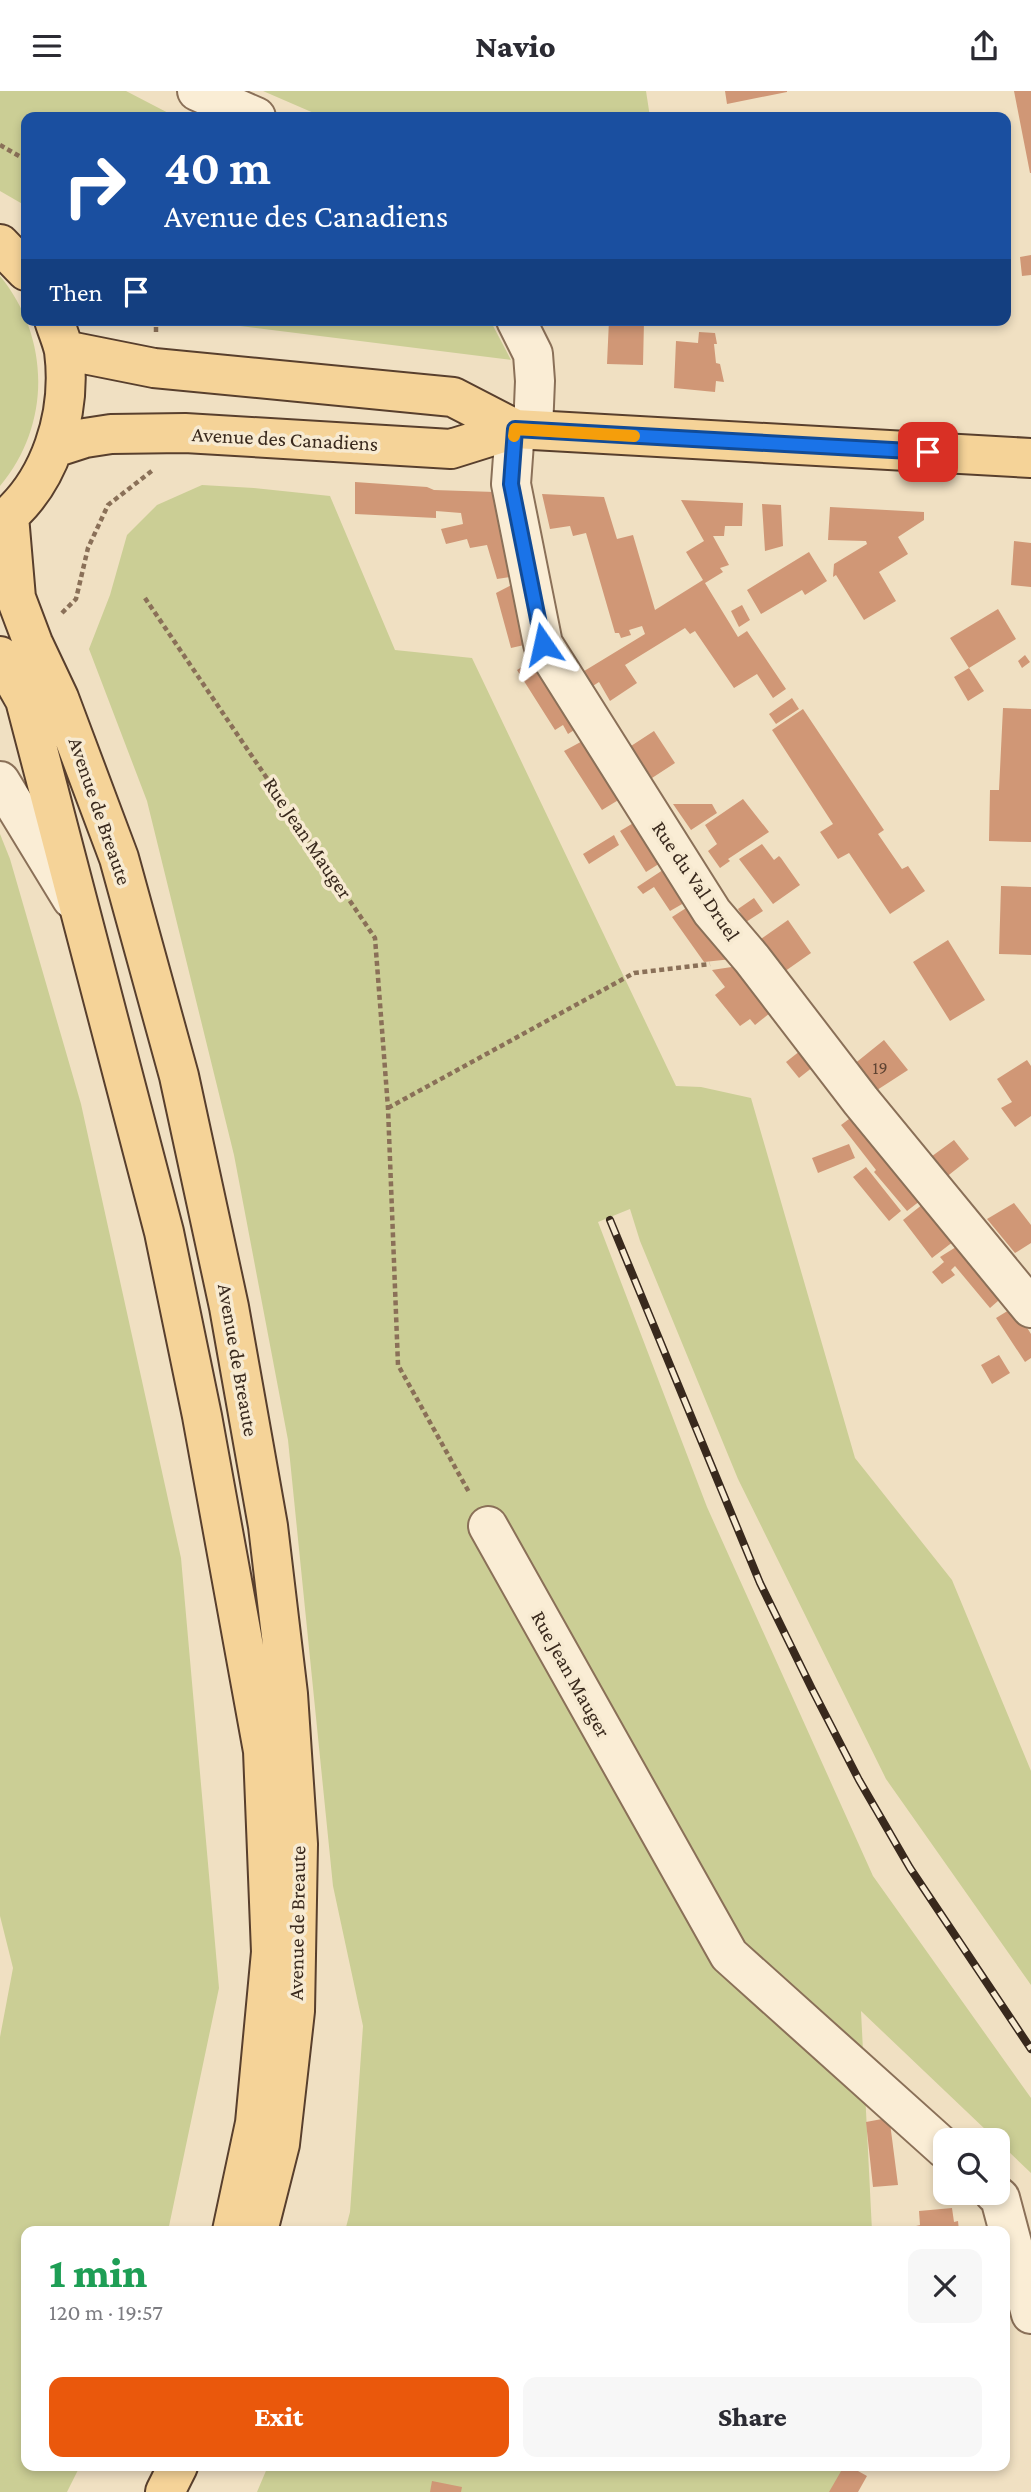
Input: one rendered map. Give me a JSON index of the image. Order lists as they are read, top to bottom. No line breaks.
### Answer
{"streets":{"main road":["Avenue des Canadiens","Avenue de Breaute"],"street":["Rue Jean Mauger","Rue du Val Druel"]},"crossings":[["Avenue des Canadiens","Rue du Val Druel"]],"house_numbers":["19"],"page":{"header":"Navio","turn":["40 m","Avenue des Canadiens"],"then":"Then","heading":["1 min","120 m · 19:57"],"buttons":["Exit","Share"]}}
